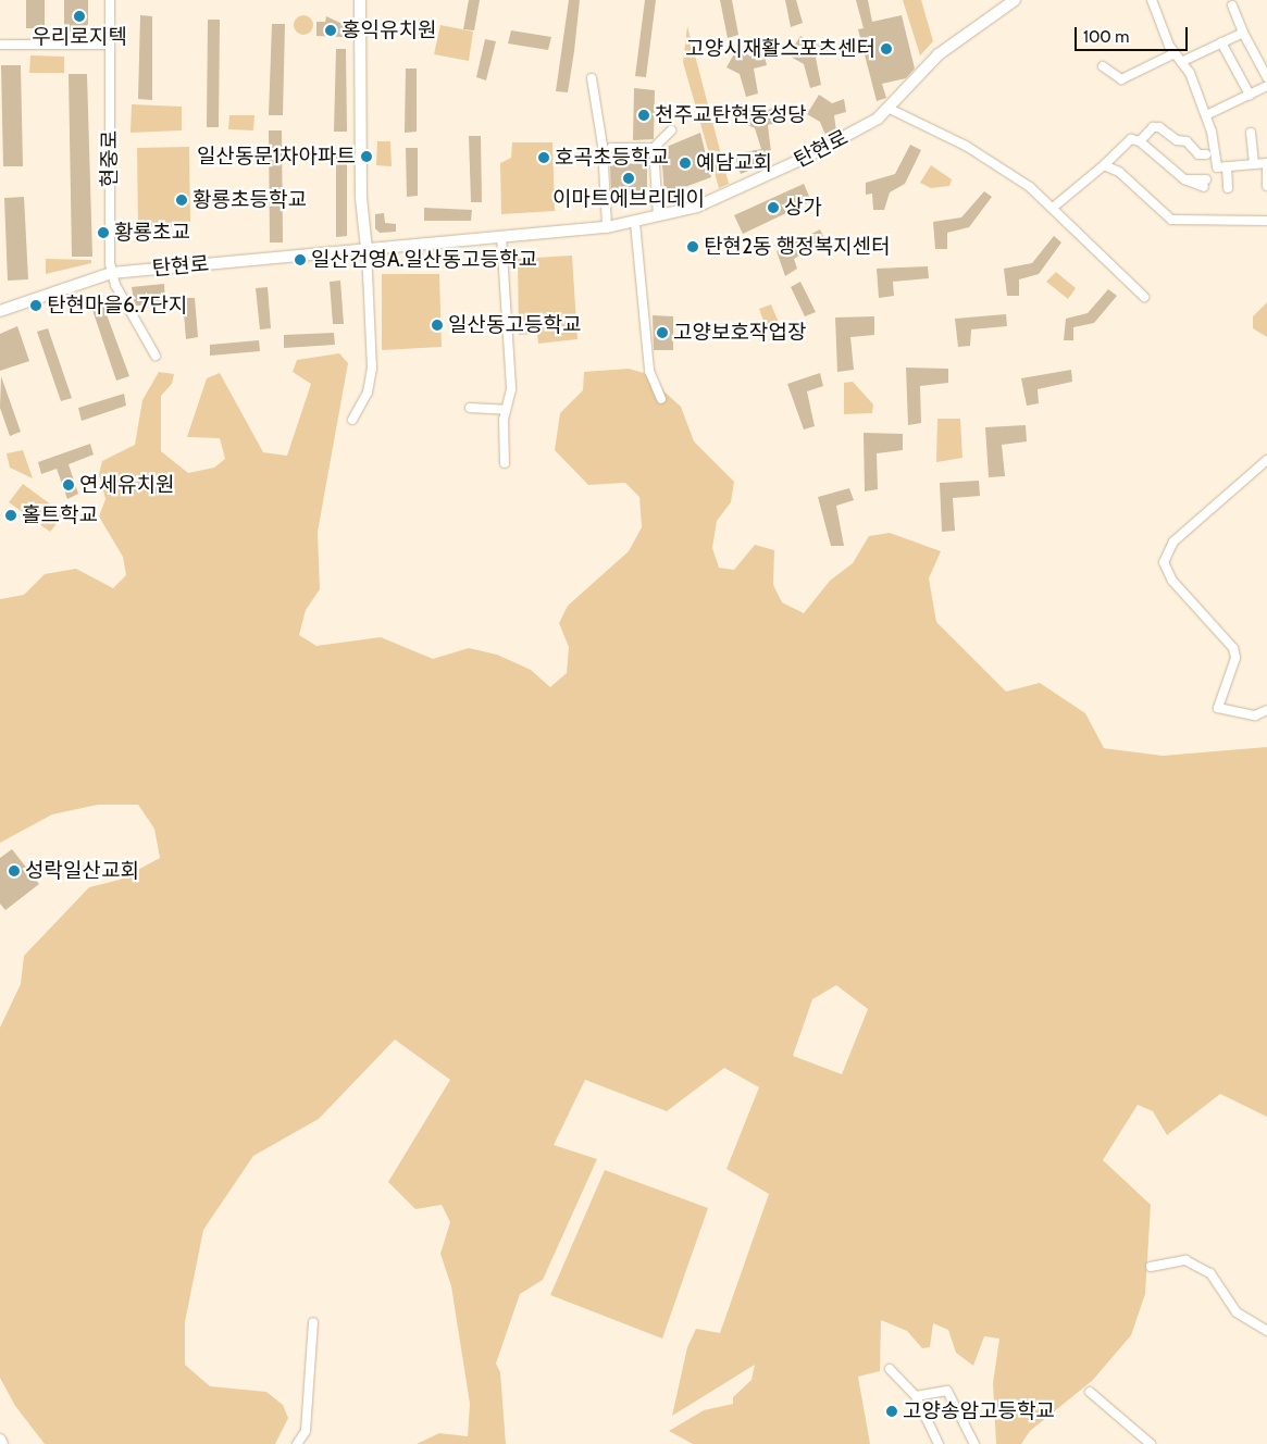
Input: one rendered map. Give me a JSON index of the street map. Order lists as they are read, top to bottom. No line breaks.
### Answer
{"streets":{"main road":["탄현로"],"street":["현중로"]},"crossings":[["탄현로","현중로"]],"places":["우리로지텍","홍익유치원","고양시재활스포츠센터","천주교탄현동성당","일산동문1차아파트","호곡초등학교","예담교회","이마트에브리데이","황룡초등학교","상가","황룡초교","탄현2동 행정복지센터","일산건영A.일산동고등학교","탄현마을6.7단지","일산동고등학교","고양보호작업장","연세유치원","홀트학교","성락일산교회","고양송암고등학교"],"scale_bar":"100 m"}
